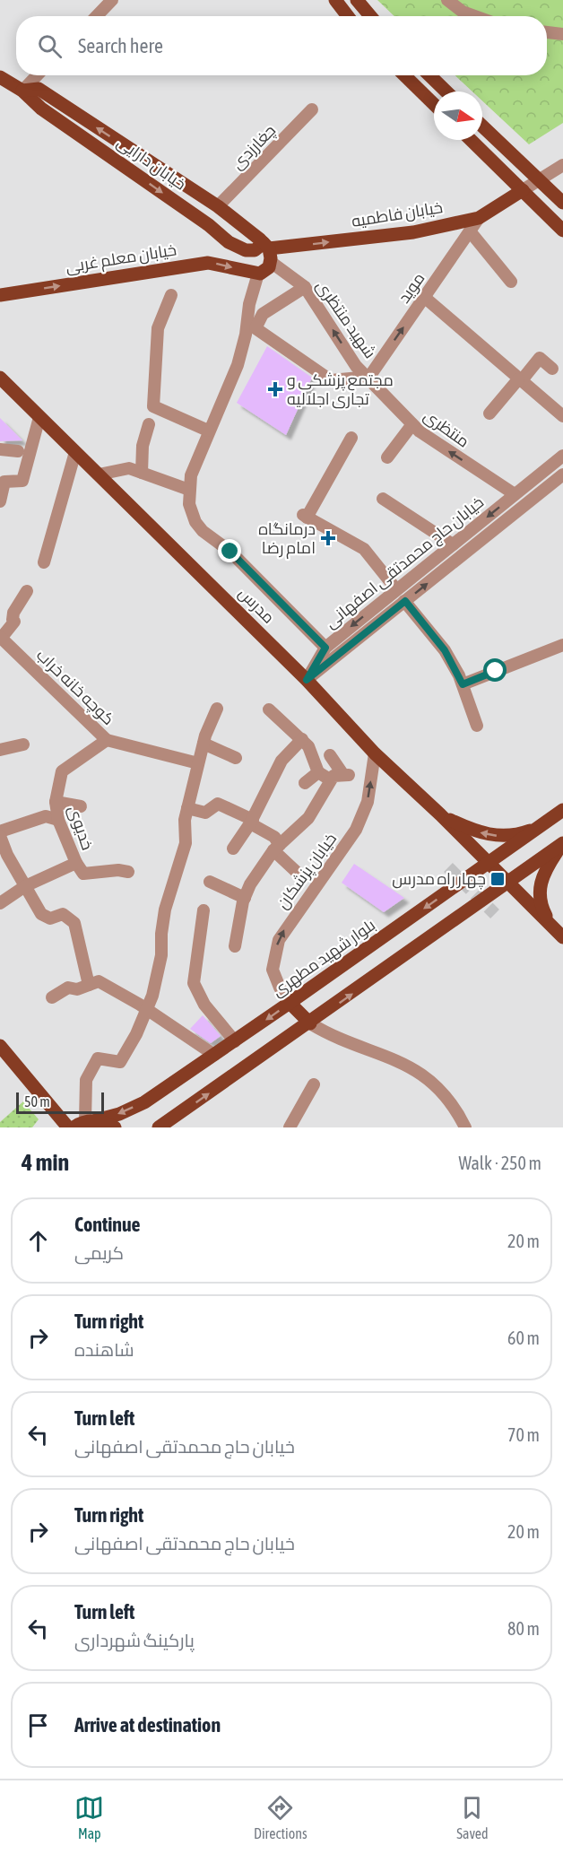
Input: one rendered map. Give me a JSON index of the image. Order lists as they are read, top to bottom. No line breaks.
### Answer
{"streets":{"main road":["خیابان دارایی","خیابان فاطمیه","خیابان معلم غربی","مدرس","بلوار شهید مطهری"],"street":["چغارزدی","موید","شهید منتظری","منتظری","خیابان حاج محمدتقی اصفهانی","کوچه خانه خراب","خدیوی","خیابان پزشکان"]},"crossings":[["چغارزدی","خیابان دارایی"],["خیابان دارایی","خیابان فاطمیه"],["خیابان دارایی","شهید منتظری"],["خیابان فاطمیه","موید"],["خیابان فاطمیه","شهید منتظری"],["موید","شهید منتظری"],["موید","منتظری"],["شهید منتظری","منتظری"],["منتظری","خیابان حاج محمدتقی اصفهانی"],["خیابان حاج محمدتقی اصفهانی","مدرس"],["مدرس","خیابان پزشکان"],["مدرس","بلوار شهید مطهری"],["کوچه خانه خراب","خدیوی"],["خیابان پزشکان","بلوار شهید مطهری"]],"one_way":["خیابان فاطمیه","خیابان معلم غربی","موید","شهید منتظری"],"places":{"health":["مجتمع پزشکی و تجاری اجلالیه","درمانگاه امام رضا"],"transit":["چهار راه مدرس"]},"scale_bar":"50 m","north":"right","page":{"search":"Search here","scale":"50 m","heading":["4 min","Walk · 250 m"],"list":[["Continue","کریمی","20 m"],["Turn right","شاهنده","60 m"],["Turn left","خیابان حاج محمدتقی اصفهانی","70 m"],["Turn right","خیابان حاج محمدتقی اصفهانی","20 m"],["Turn left","پارکینگ شهرداری","80 m"],"Arrive at destination"],"nav":["Map","Directions","Saved"]}}
